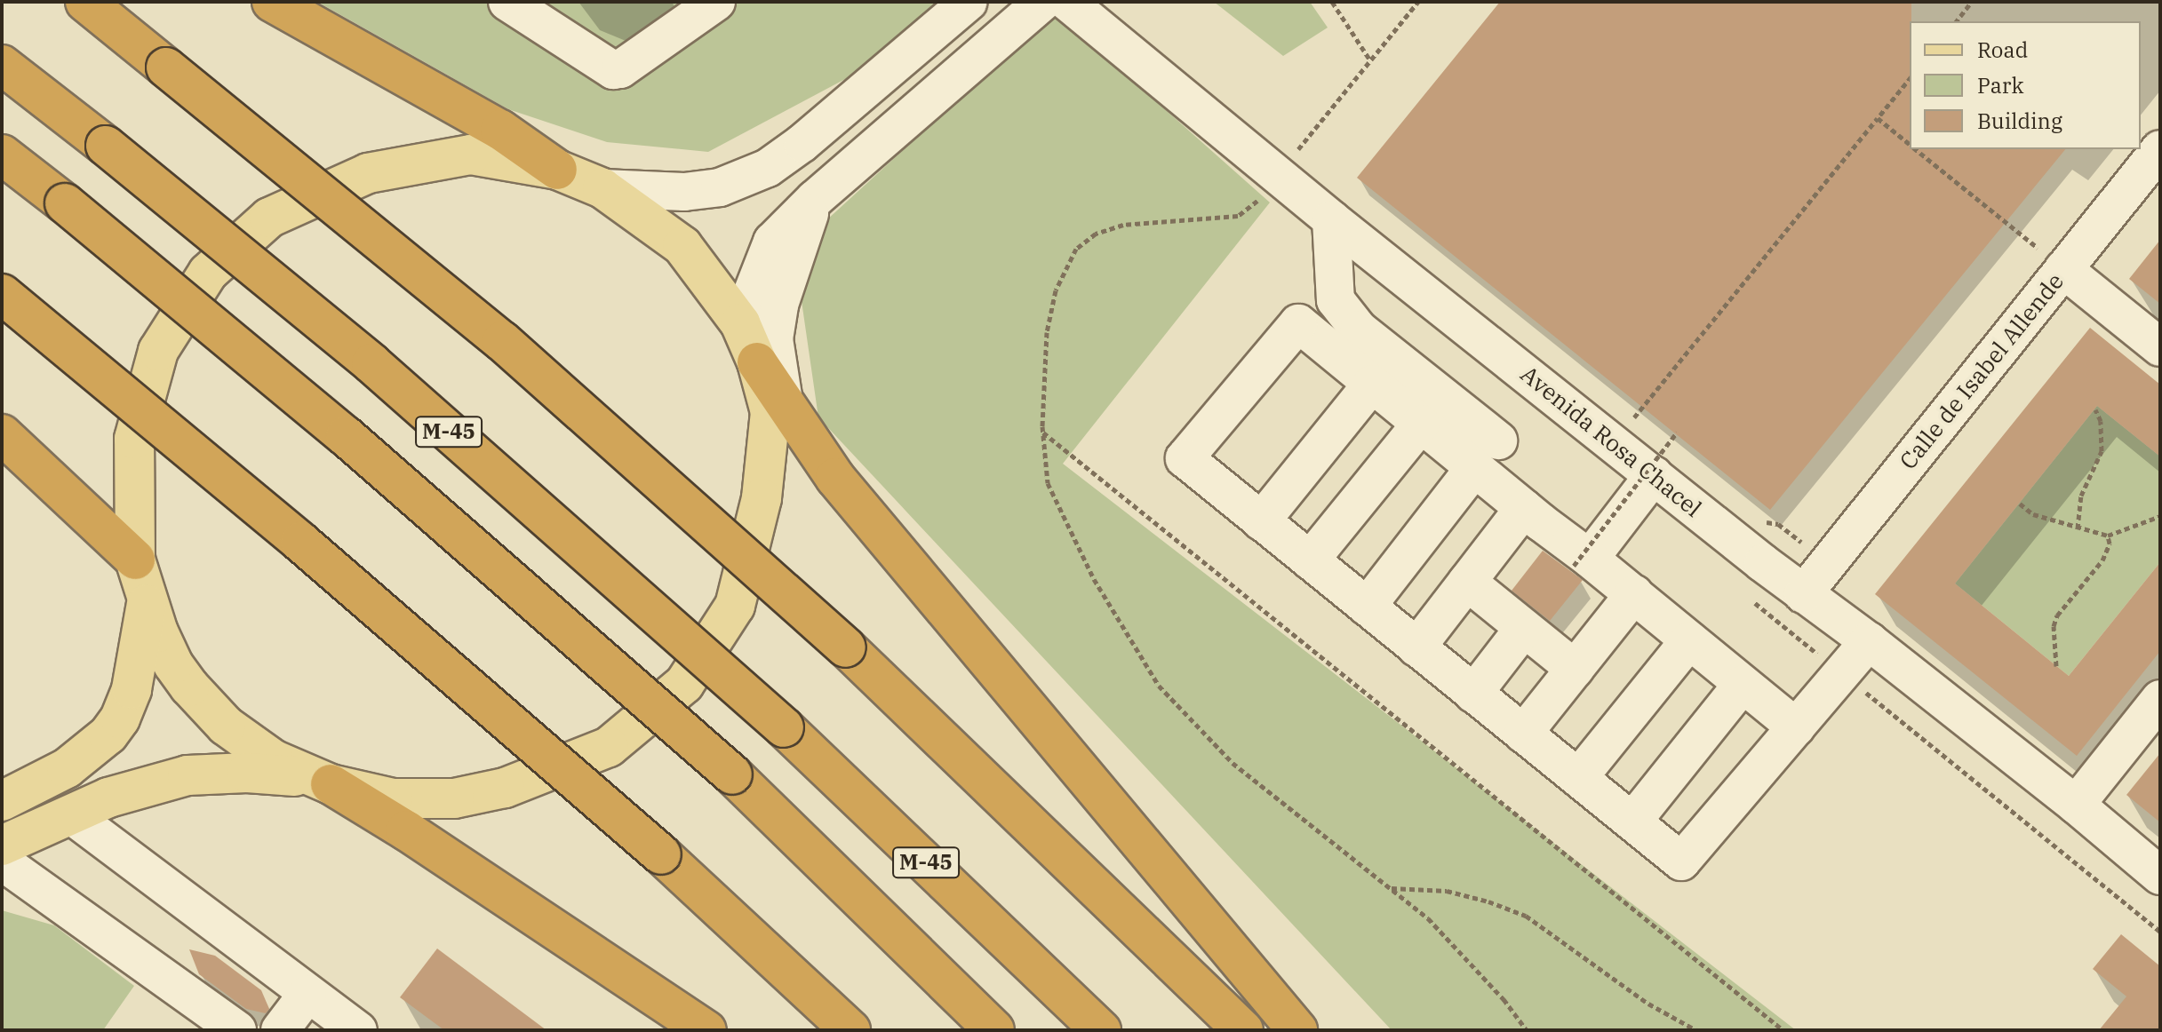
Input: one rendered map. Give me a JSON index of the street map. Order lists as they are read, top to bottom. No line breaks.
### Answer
{"streets":{"highway":["M-45"],"street":["Calle de Isabel Allende","Avenida Rosa Chacel"]},"crossings":[["Calle de Isabel Allende","Avenida Rosa Chacel"]],"legend":["Road","Park","Building"]}
